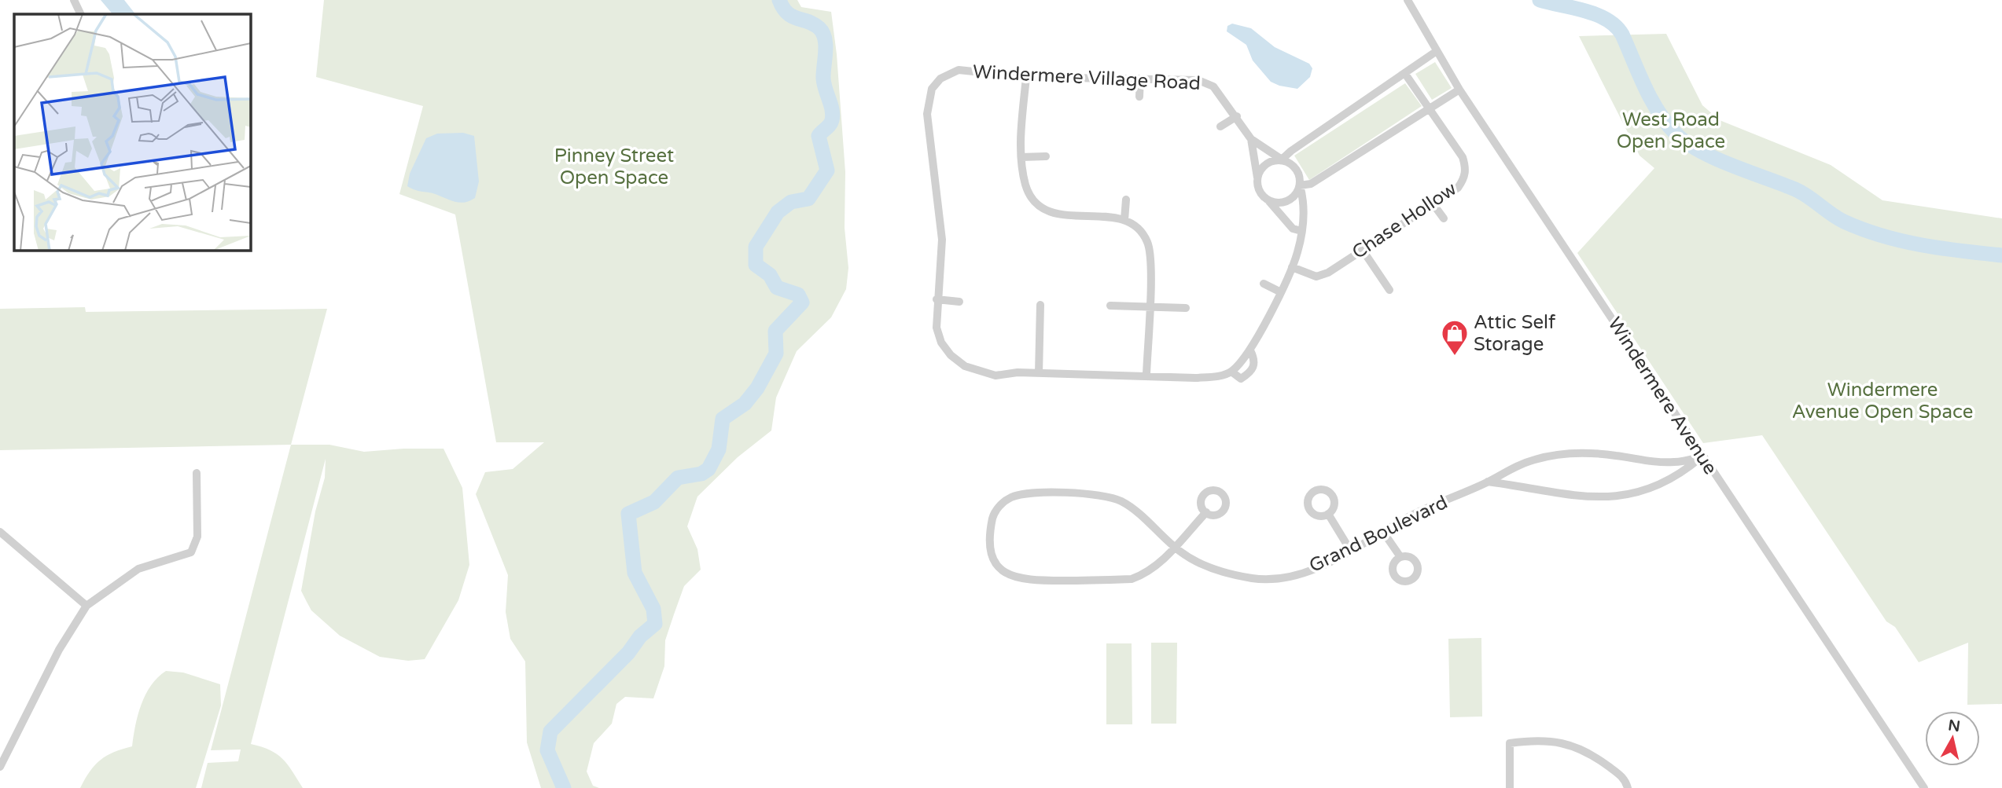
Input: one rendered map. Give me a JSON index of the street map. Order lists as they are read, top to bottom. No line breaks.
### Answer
{"streets":{"street":["Windermere Village Road","Chase Hollow","Windermere Avenue","Grand Boulevard"]},"crossings":[["Windermere Village Road","Chase Hollow"],["Windermere Avenue","Grand Boulevard"]],"parks":["West Road Open Space","Pinney Street Open Space","Windermere Avenue Open Space"],"places":{"shop":["Attic Self Storage"]},"north":"top"}
